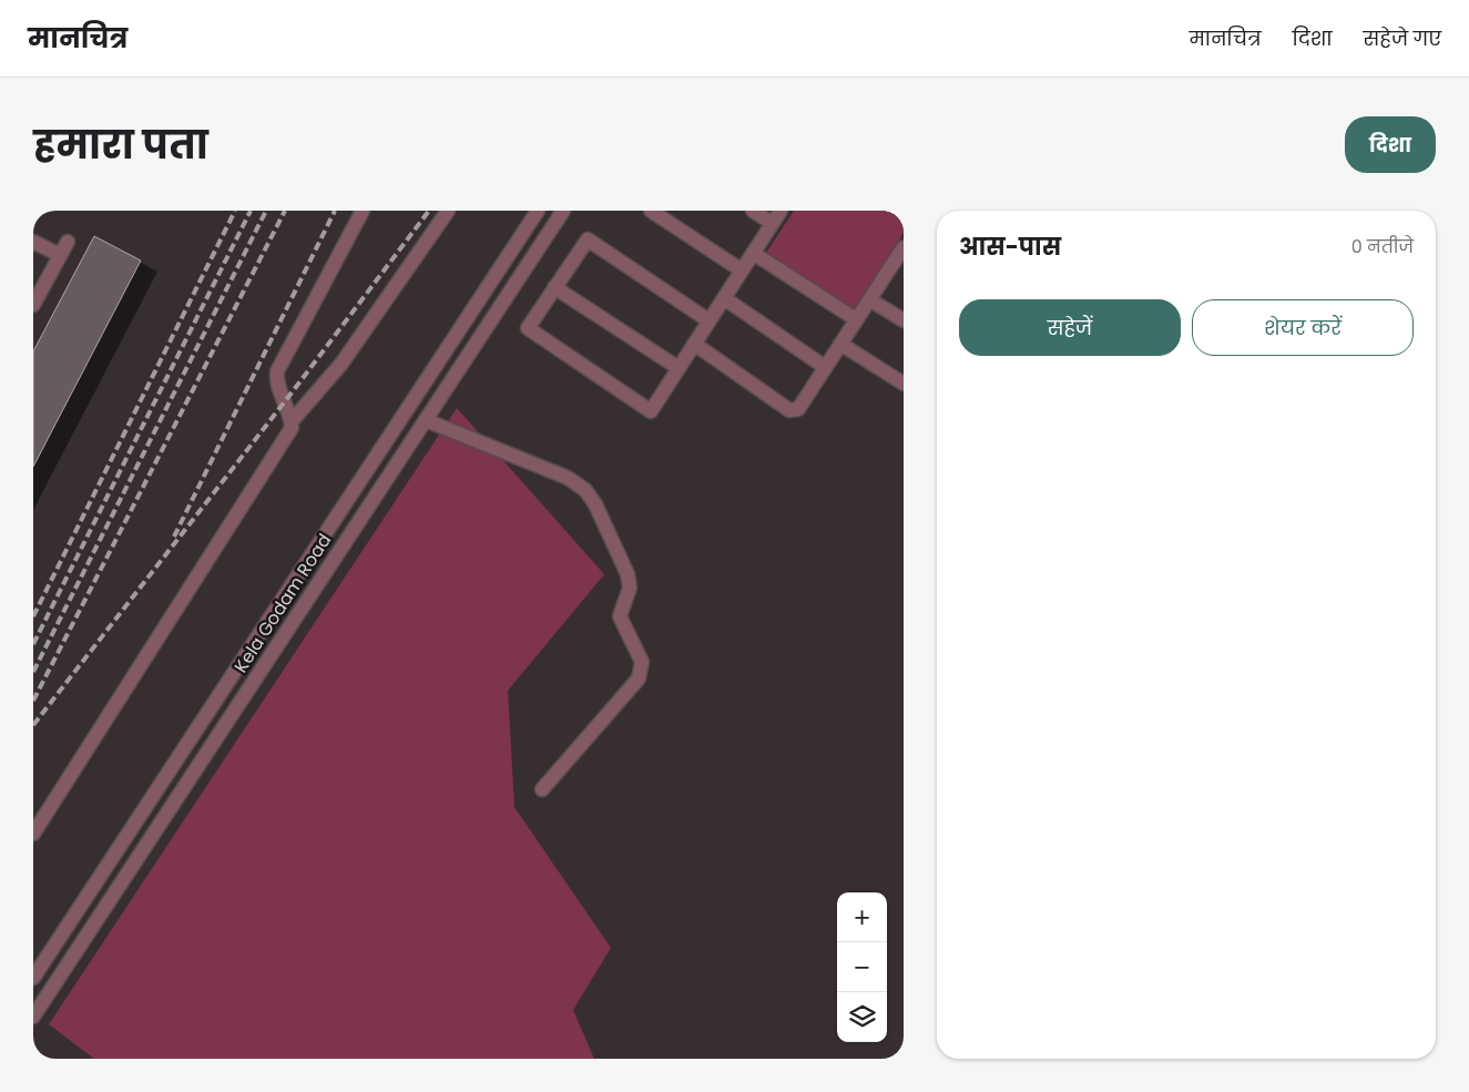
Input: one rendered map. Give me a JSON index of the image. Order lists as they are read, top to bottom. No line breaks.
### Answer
{"streets":{"street":["Kela Godam Road"]},"page":{"header":"मानचित्र","nav":["मानचित्र","दिशा","सहेजे गए"],"title":"हमारा पता","buttons":["दिशा",["सहेजें","शेयर करें"]],"heading":["आस-पास","0 नतीजे"],"map_buttons":["+","−"]}}
